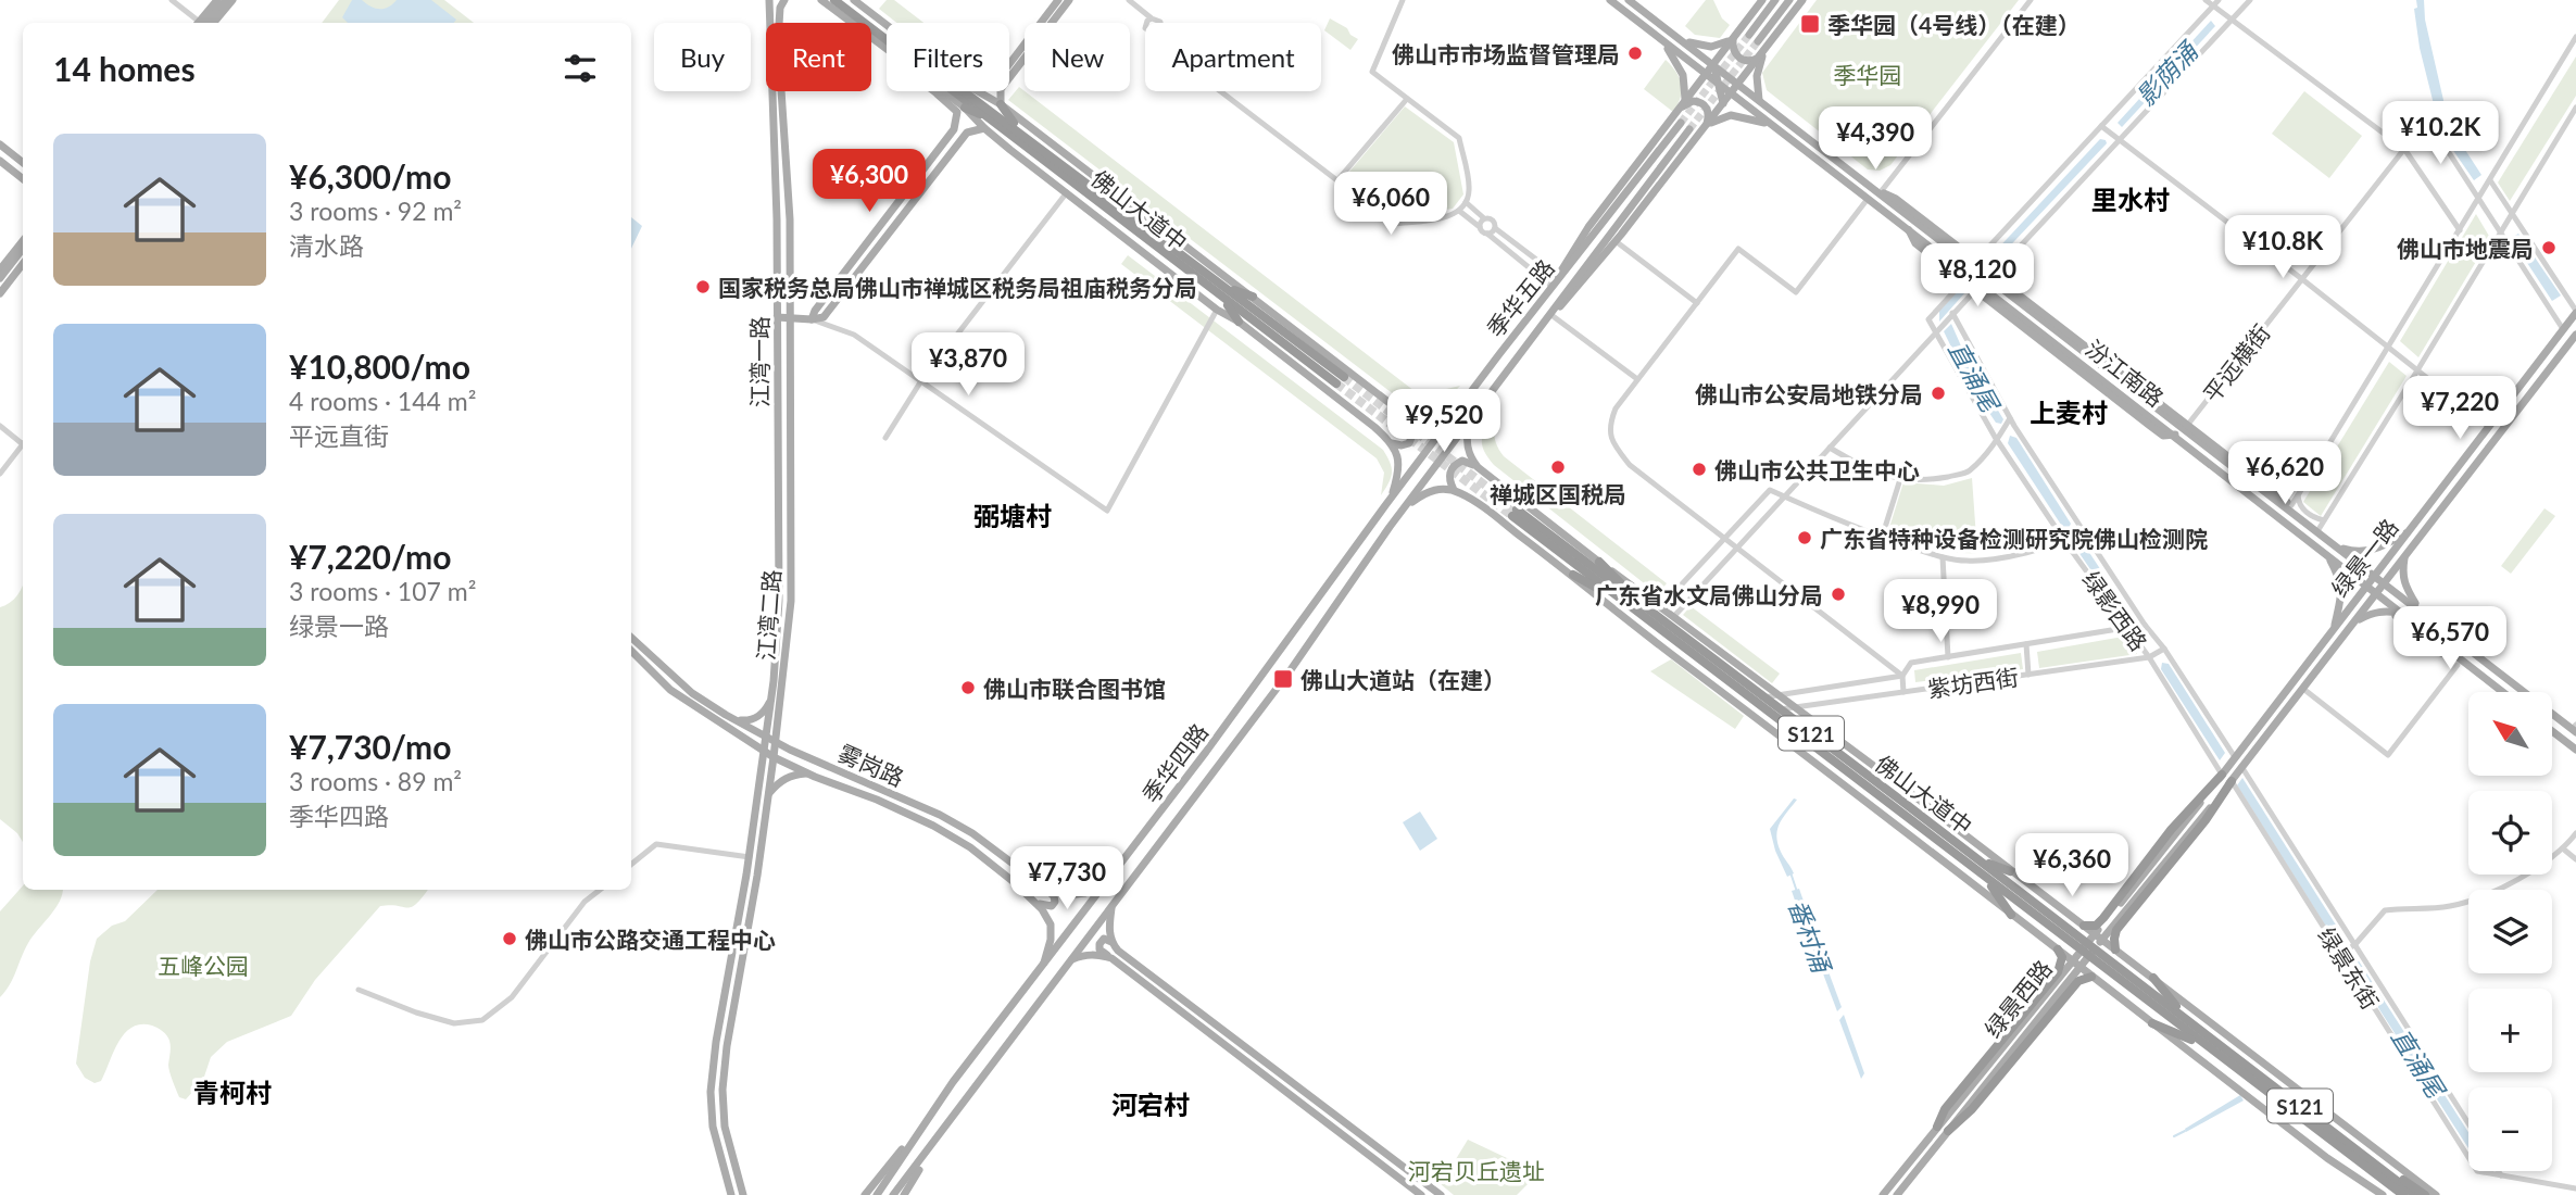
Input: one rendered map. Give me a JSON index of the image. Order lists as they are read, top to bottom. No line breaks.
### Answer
{"streets":{"highway":["佛山大道中","S121"],"main road":["季华五路","江湾一路","汾江南路","绿景一路","江湾二路","季华四路","雾岗路","绿景西路"],"street":["平远横街","绿影西路","紫坊西街","绿景东街"]},"crossings":[["佛山大道中","紫坊西街"],["季华五路","季华四路"],["江湾一路","江湾二路"],["平远横街","汾江南路"],["汾江南路","绿景一路"],["绿景一路","绿影西路"],["绿景一路","绿景东街"],["绿景一路","绿景西路"],["绿影西路","紫坊西街"],["江湾二路","雾岗路"],["季华四路","雾岗路"]],"districts":["里水村","上麦村","弼塘村","青柯村","河宕村"],"water":["影荫涌","直涌尾","番村涌"],"parks":["季华园","五峰公园","河宕贝丘遗址"],"places":{"transit":["季华园（4号线）（在建）","佛山大道站（在建）"],"other":["佛山市市场监督管理局","佛山市地震局","国家税务总局佛山市禅城区税务局祖庙税务分局","佛山市公安局地铁分局","禅城区国税局","佛山市公共卫生中心","广东省特种设备检测研究院佛山检测院","广东省水文局佛山分局","佛山市联合图书馆","佛山市公路交通工程中心"]},"north":"top left","page":{"chip":["Buy","Rent","Filters","New","Apartment"],"heading":"14 homes","price":["¥10.2K","¥4,390","¥6,300","¥6,060","¥10.8K","¥8,120","¥3,870","¥7,220","¥9,520","¥6,620","¥8,990","¥6,570","¥6,360","¥7,730"],"list":[{"name":"¥6,300/mo","note":"3 rooms · 92 m² · 清水路"},{"name":"¥10,800/mo","note":"4 rooms · 144 m² · 平远直街"},{"name":"¥7,220/mo","note":"3 rooms · 107 m² · 绿景一路"},{"name":"¥7,730/mo","note":"3 rooms · 89 m² · 季华四路"}],"map_buttons":["+","−"]}}
